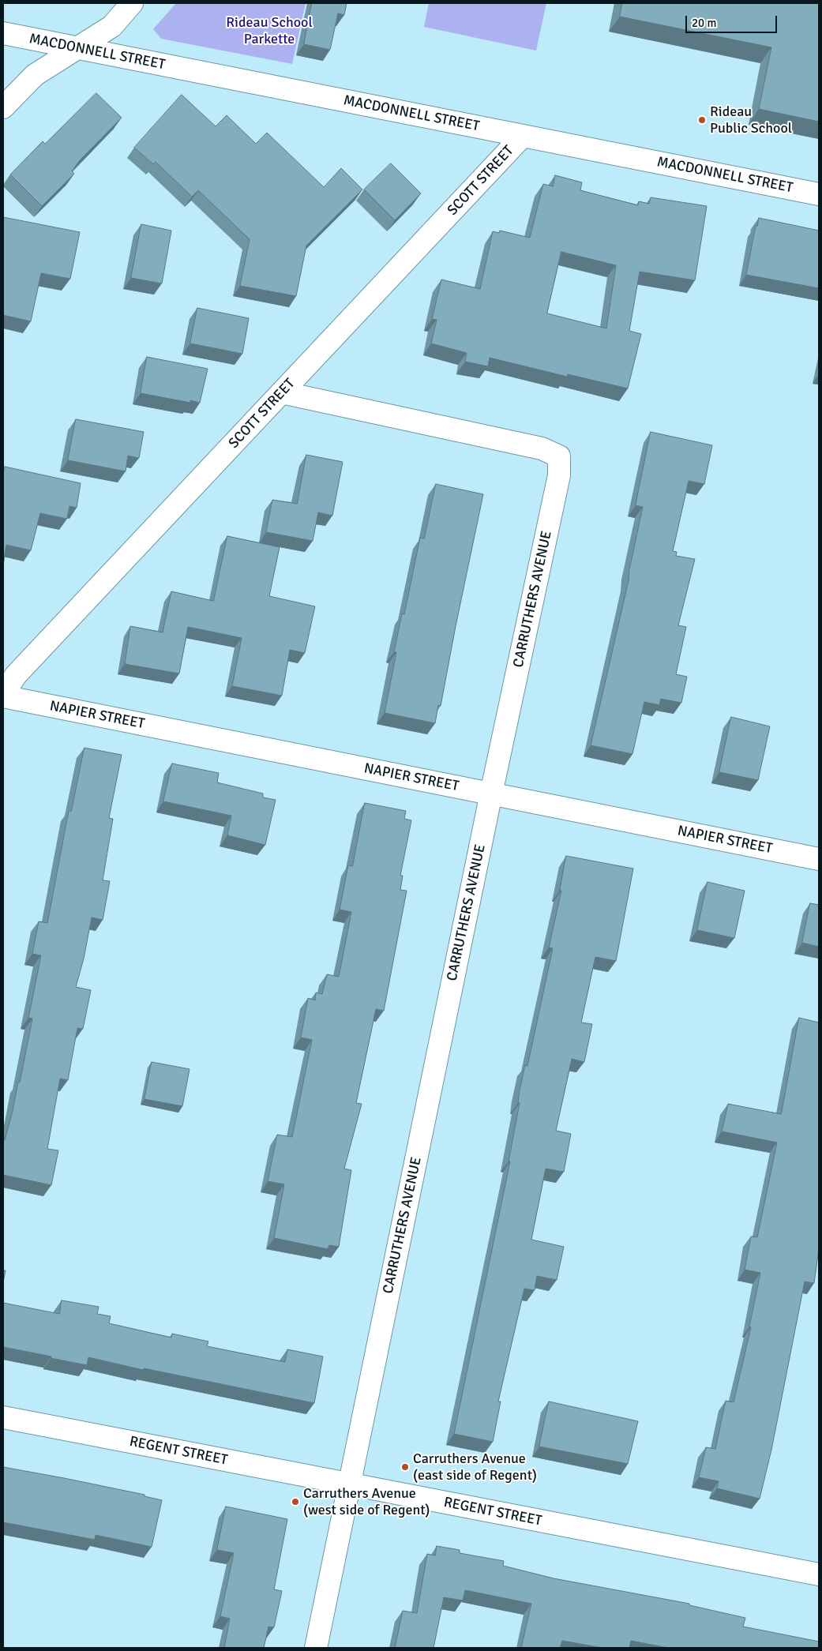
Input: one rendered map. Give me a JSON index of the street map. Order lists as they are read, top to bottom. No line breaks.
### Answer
{"streets":{"street":["MACDONNELL STREET","SCOTT STREET","CARRUTHERS AVENUE","NAPIER STREET","REGENT STREET"]},"crossings":[["MACDONNELL STREET","SCOTT STREET"],["SCOTT STREET","CARRUTHERS AVENUE"],["SCOTT STREET","NAPIER STREET"],["CARRUTHERS AVENUE","NAPIER STREET"],["CARRUTHERS AVENUE","REGENT STREET"]],"parks":["Rideau School Parkette"],"places":["Rideau Public School","Carruthers Avenue (east side of Regent)","Carruthers Avenue (west side of Regent)"],"scale_bar":"20 m"}
